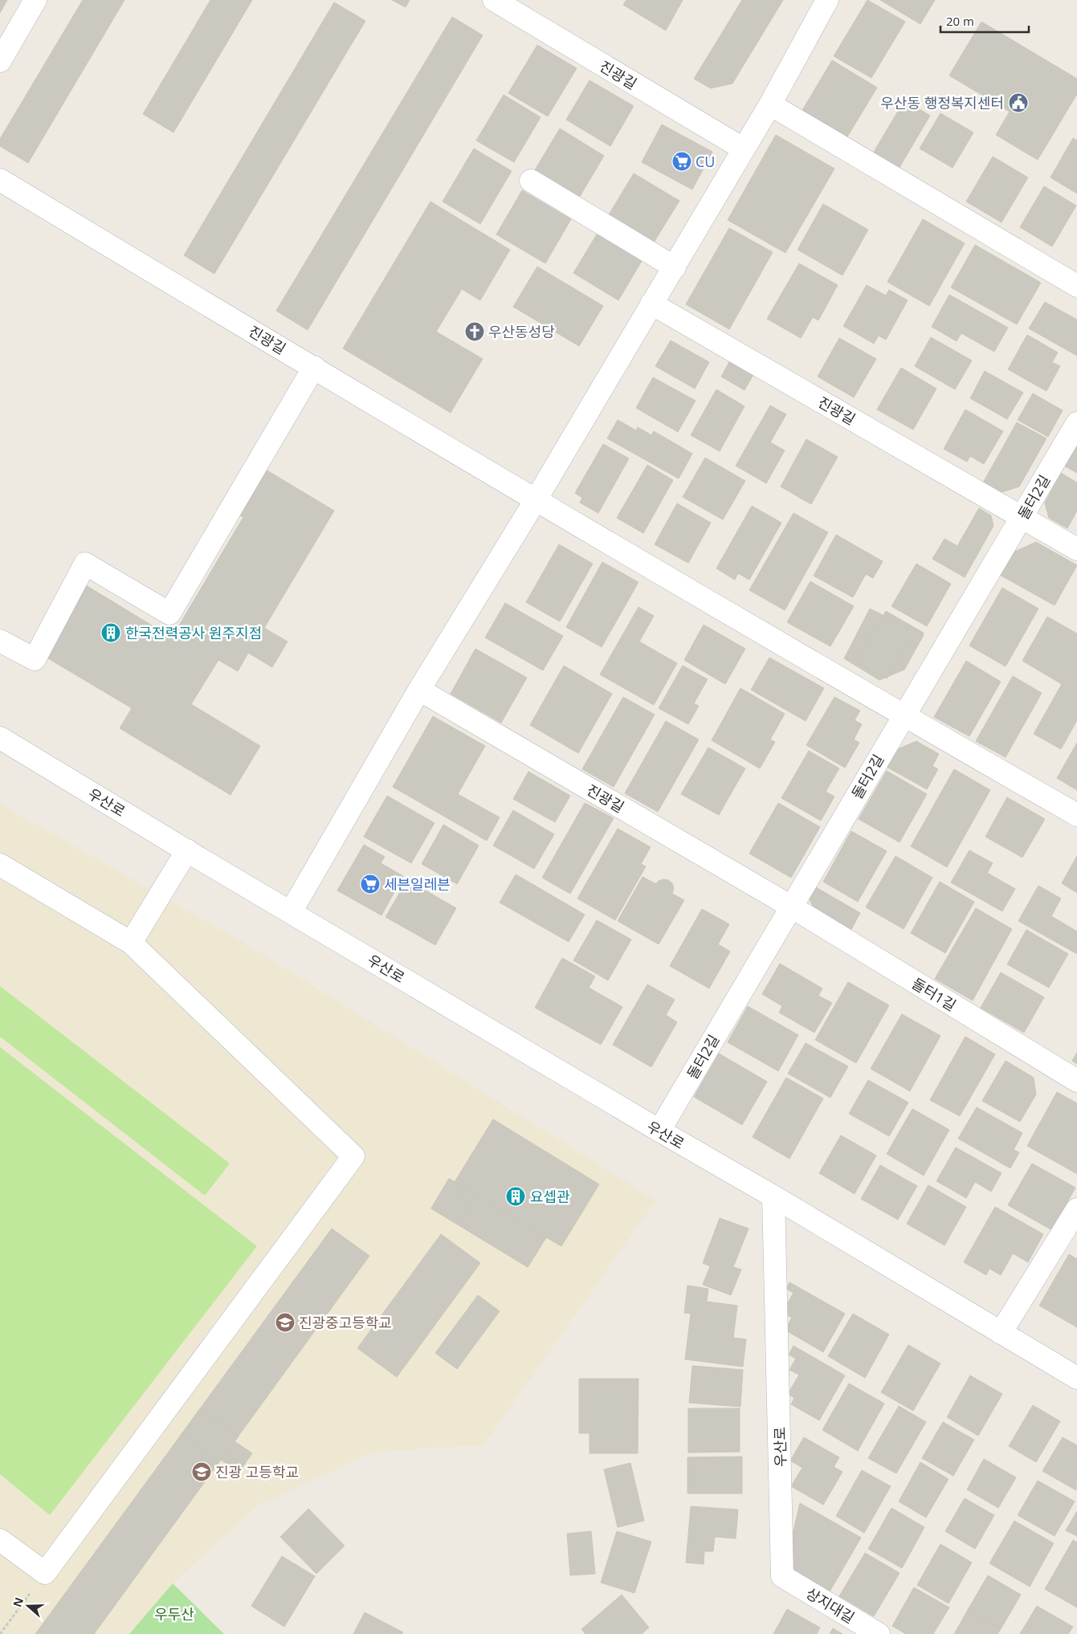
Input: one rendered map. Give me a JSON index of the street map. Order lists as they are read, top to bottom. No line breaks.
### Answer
{"streets":{"street":["진광길","돌터2길","우산로","돌터1길","상지대길"]},"crossings":[["진광길","돌터2길"],["진광길","돌터1길"],["돌터2길","우산로"],["돌터2길","돌터1길"],["우산로","상지대길"]],"parks":["우두산"],"places":{"public building":["우산동 행정복지센터"],"supermarket":["CU","세븐일레븐"],"church":["우산동성당"],"building":["한국전력공사 원주지점","요셉관"],"school or university":["진광중고등학교","진광 고등학교"]},"scale_bar":"20 m","north":"left"}
